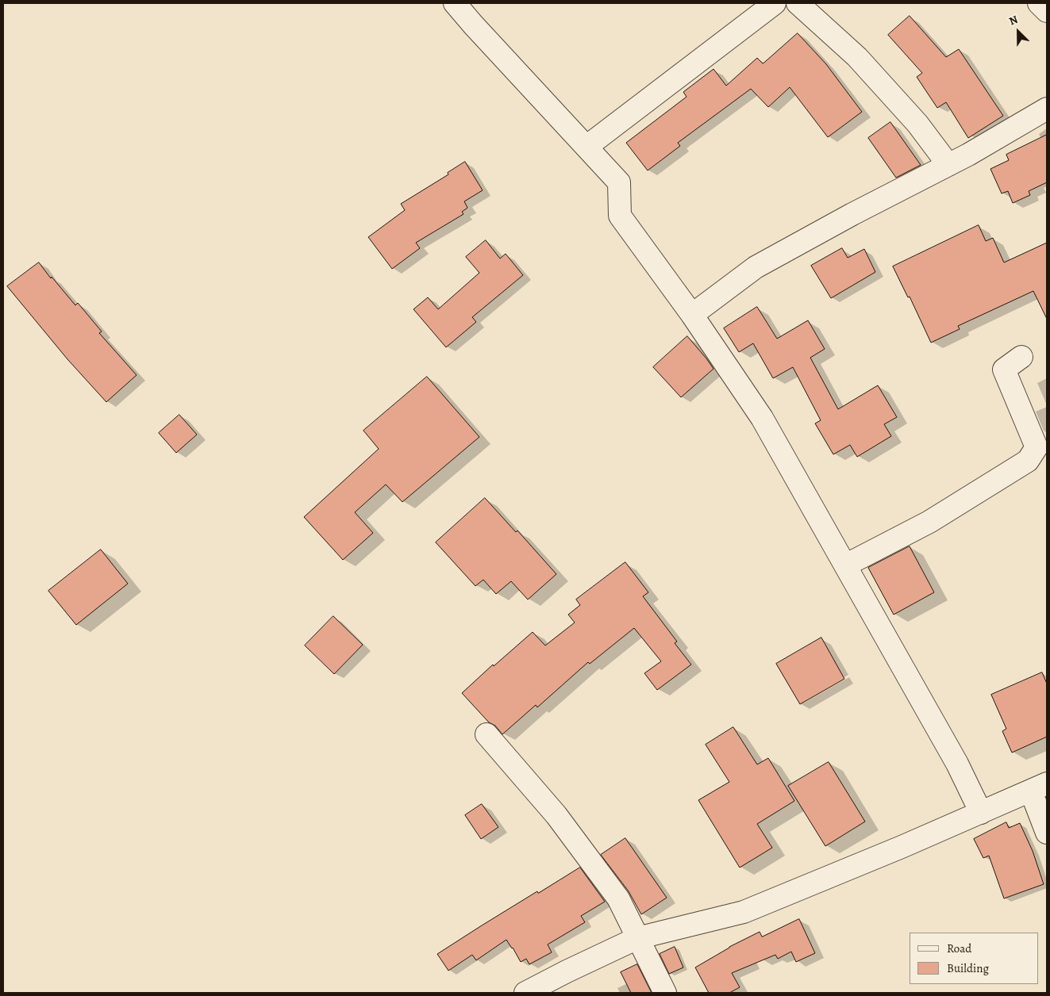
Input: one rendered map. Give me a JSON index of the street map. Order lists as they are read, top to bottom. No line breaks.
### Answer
{"legend":["Road","Building"],"north":"top left"}
